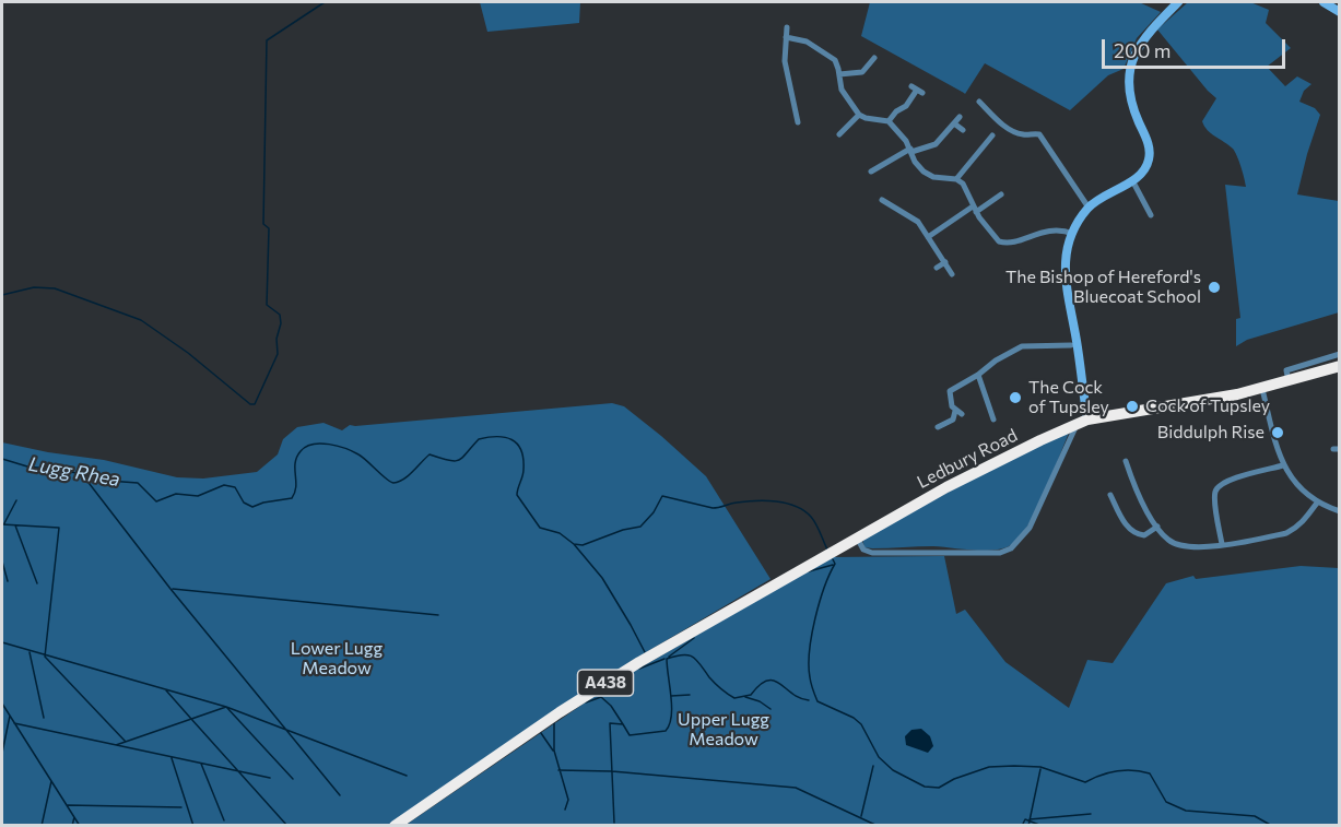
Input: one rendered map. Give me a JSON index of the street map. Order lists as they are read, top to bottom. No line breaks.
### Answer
{"streets":{"highway":["Ledbury Road","A438"]},"crossings":[["Ledbury Road","A438"]],"water":["Lugg Rhea"],"parks":["Lower Lugg Meadow","Upper Lugg Meadow"],"places":["The Bishop of Hereford's Bluecoat School","The Cock of Tupsley","Cock of Tupsley","Biddulph Rise"],"scale_bar":"200 m"}
